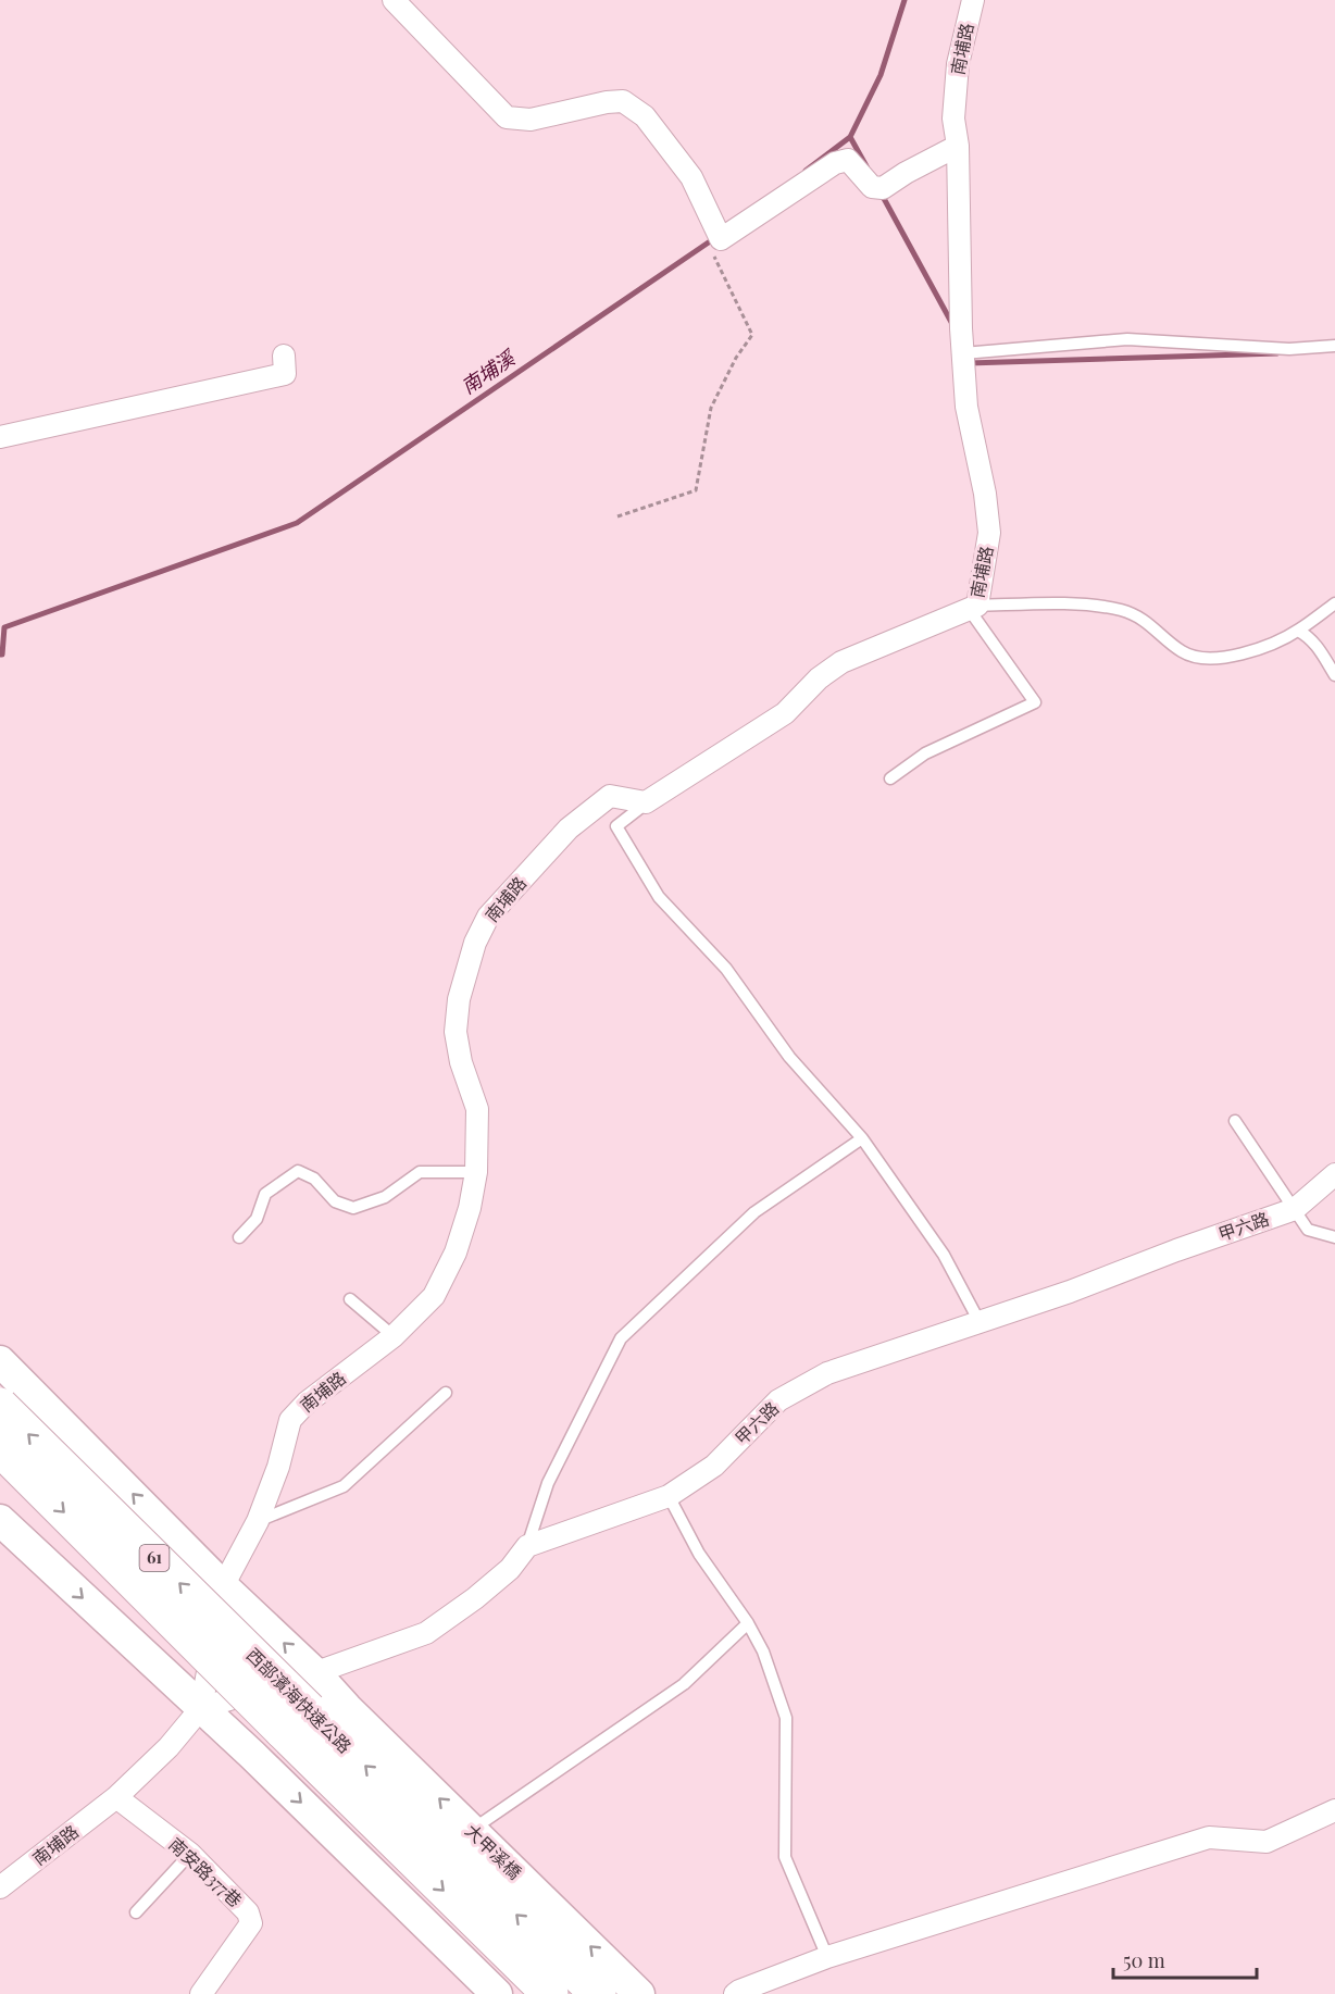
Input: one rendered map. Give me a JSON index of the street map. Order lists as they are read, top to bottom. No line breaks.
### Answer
{"streets":{"highway":["61","西部濱海快速公路"],"street":["南埔路","甲六路","大甲溪橋","南安路377巷"]},"crossings":[["南埔路","大甲溪橋"],["南埔路","南安路377巷"]],"water":["南埔溪"],"scale_bar":"50 m"}
